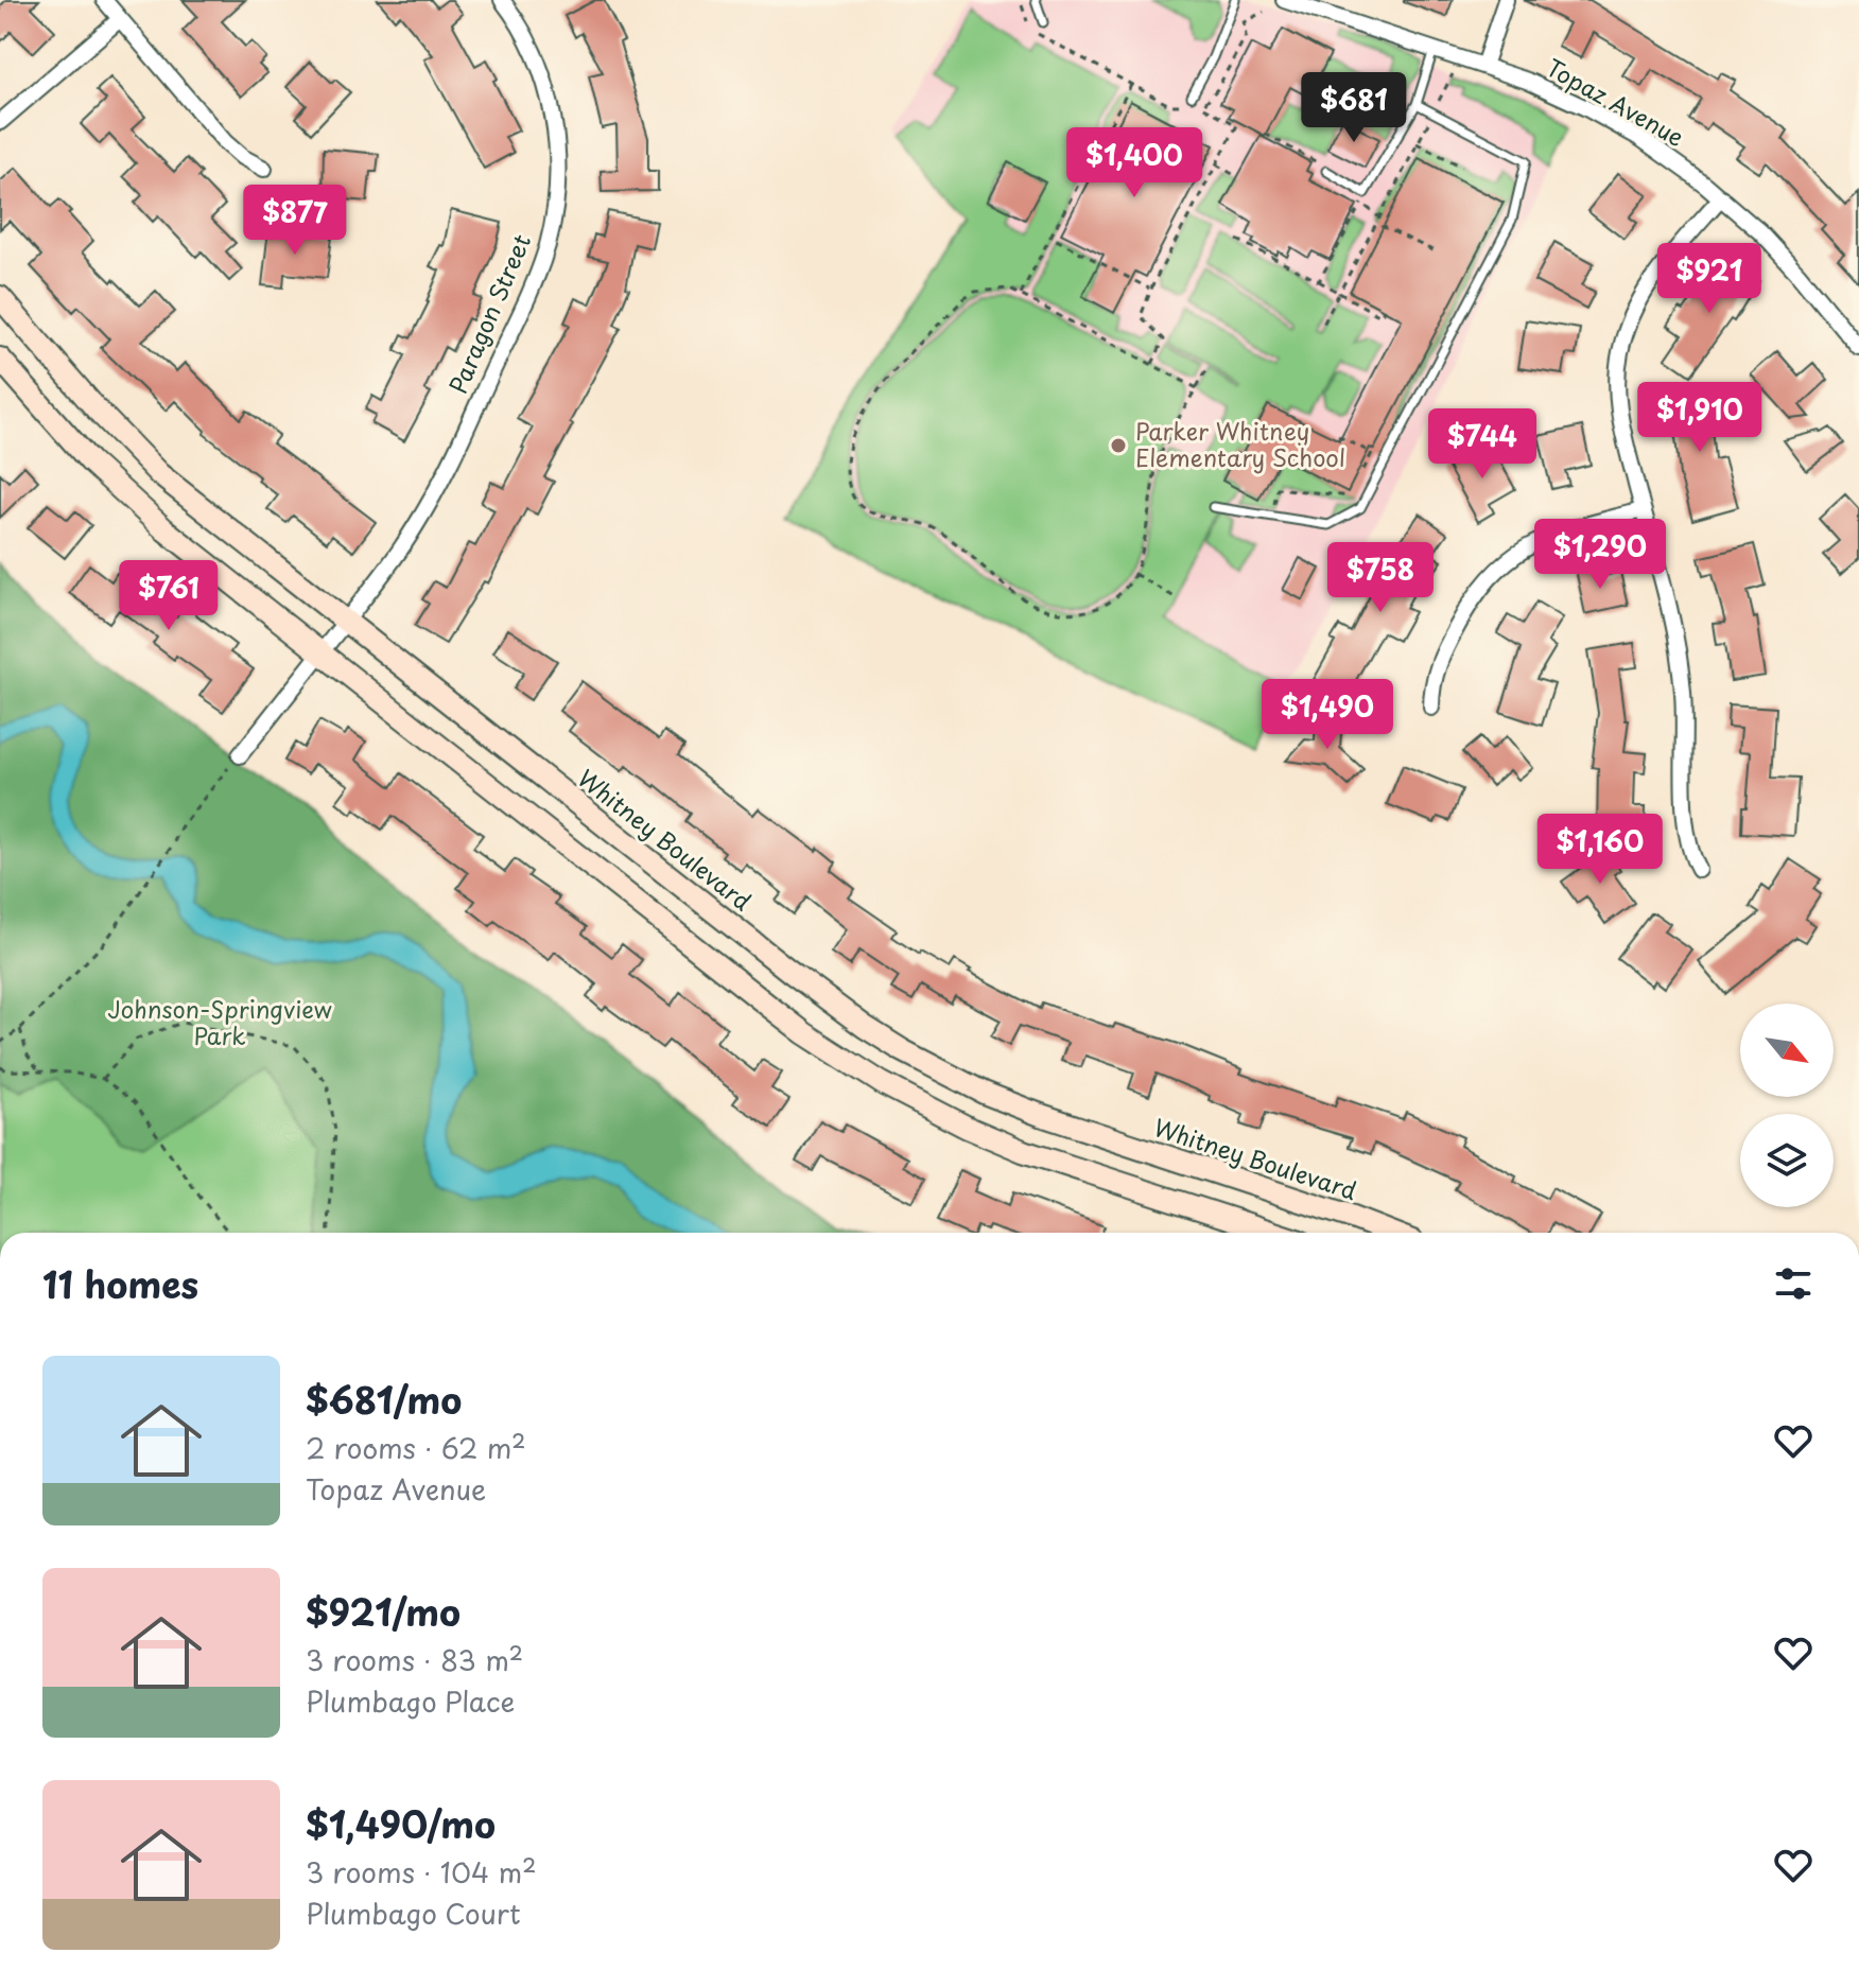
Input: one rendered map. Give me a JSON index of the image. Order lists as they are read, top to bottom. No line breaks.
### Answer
{"streets":{"street":["Topaz Avenue","Paragon Street","Whitney Boulevard"]},"crossings":[["Paragon Street","Whitney Boulevard"]],"parks":["Johnson-Springview Park"],"places":["Parker Whitney Elementary School"],"north":"bottom right","page":{"price":["$681","$1,400","$877","$921","$1,910","$744","$1,290","$758","$761","$1,490","$1,160"],"heading":"11 homes","list":[{"name":"$681/mo","note":"2 rooms · 62 m² · Topaz Avenue"},{"name":"$921/mo","note":"3 rooms · 83 m² · Plumbago Place"},{"name":"$1,490/mo","note":"3 rooms · 104 m² · Plumbago Court"}]}}
